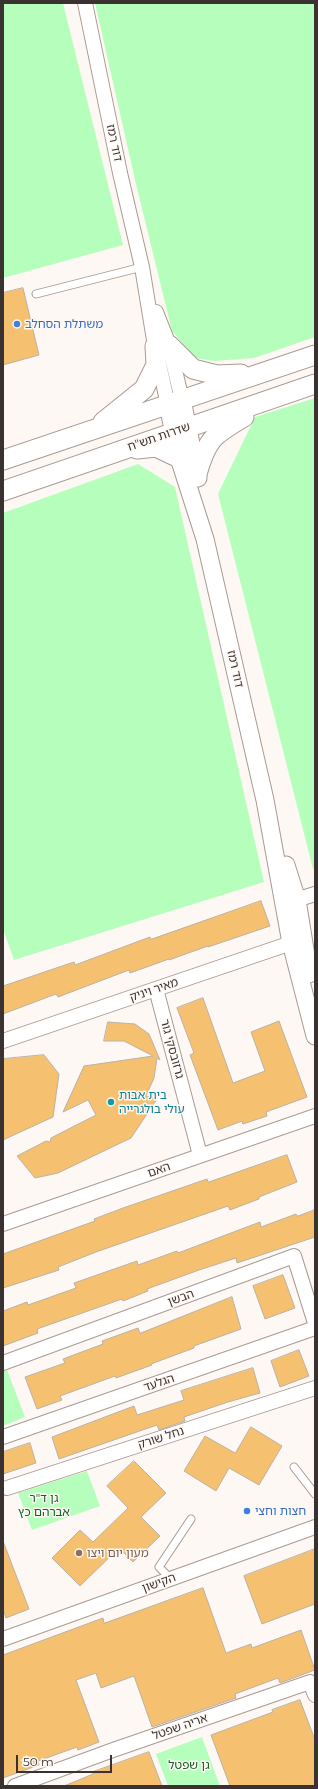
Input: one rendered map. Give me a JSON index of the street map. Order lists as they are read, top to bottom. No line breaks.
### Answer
{"streets":{"main road":["שדרות תש\"ח"],"street":["דוד רמז","מאיר ויניק","גרזובסקי גור","האם","הבשן","הגלעד","נחל שורק","הקישון","אריה שפטל"]},"crossings":[["דוד רמז","שדרות תש\"ח"],["דוד רמז","מאיר ויניק"],["מאיר ויניק","גרזובסקי גור"],["גרזובסקי גור","האם"]],"parks":["גן ד\"ר אברהם כץ","גן שפטל"],"places":["משתלת הסחלב","בית אבות עולי בולגרייה","חצות וחצי","מעון יום ויצו"],"scale_bar":"50 m"}
